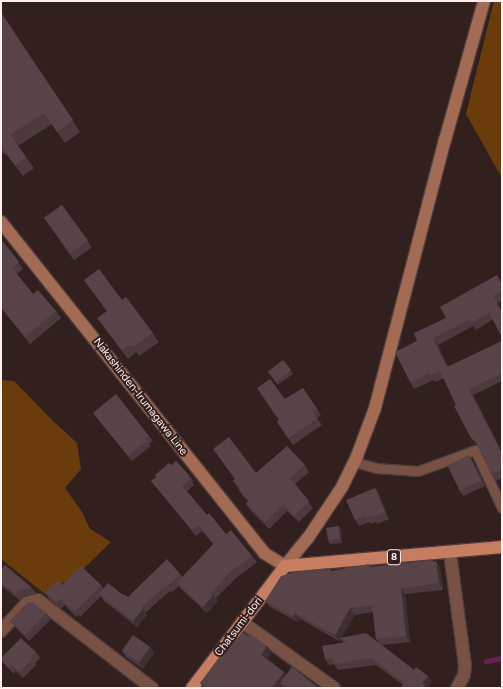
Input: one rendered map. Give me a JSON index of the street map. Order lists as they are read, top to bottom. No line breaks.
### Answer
{"streets":{"main road":["8","Chatsumi-dori"],"street":["Nakashinden-Irumagawa Line"]},"crossings":[["Nakashinden-Irumagawa Line","8"],["Nakashinden-Irumagawa Line","Chatsumi-dori"],["8","Chatsumi-dori"]]}
